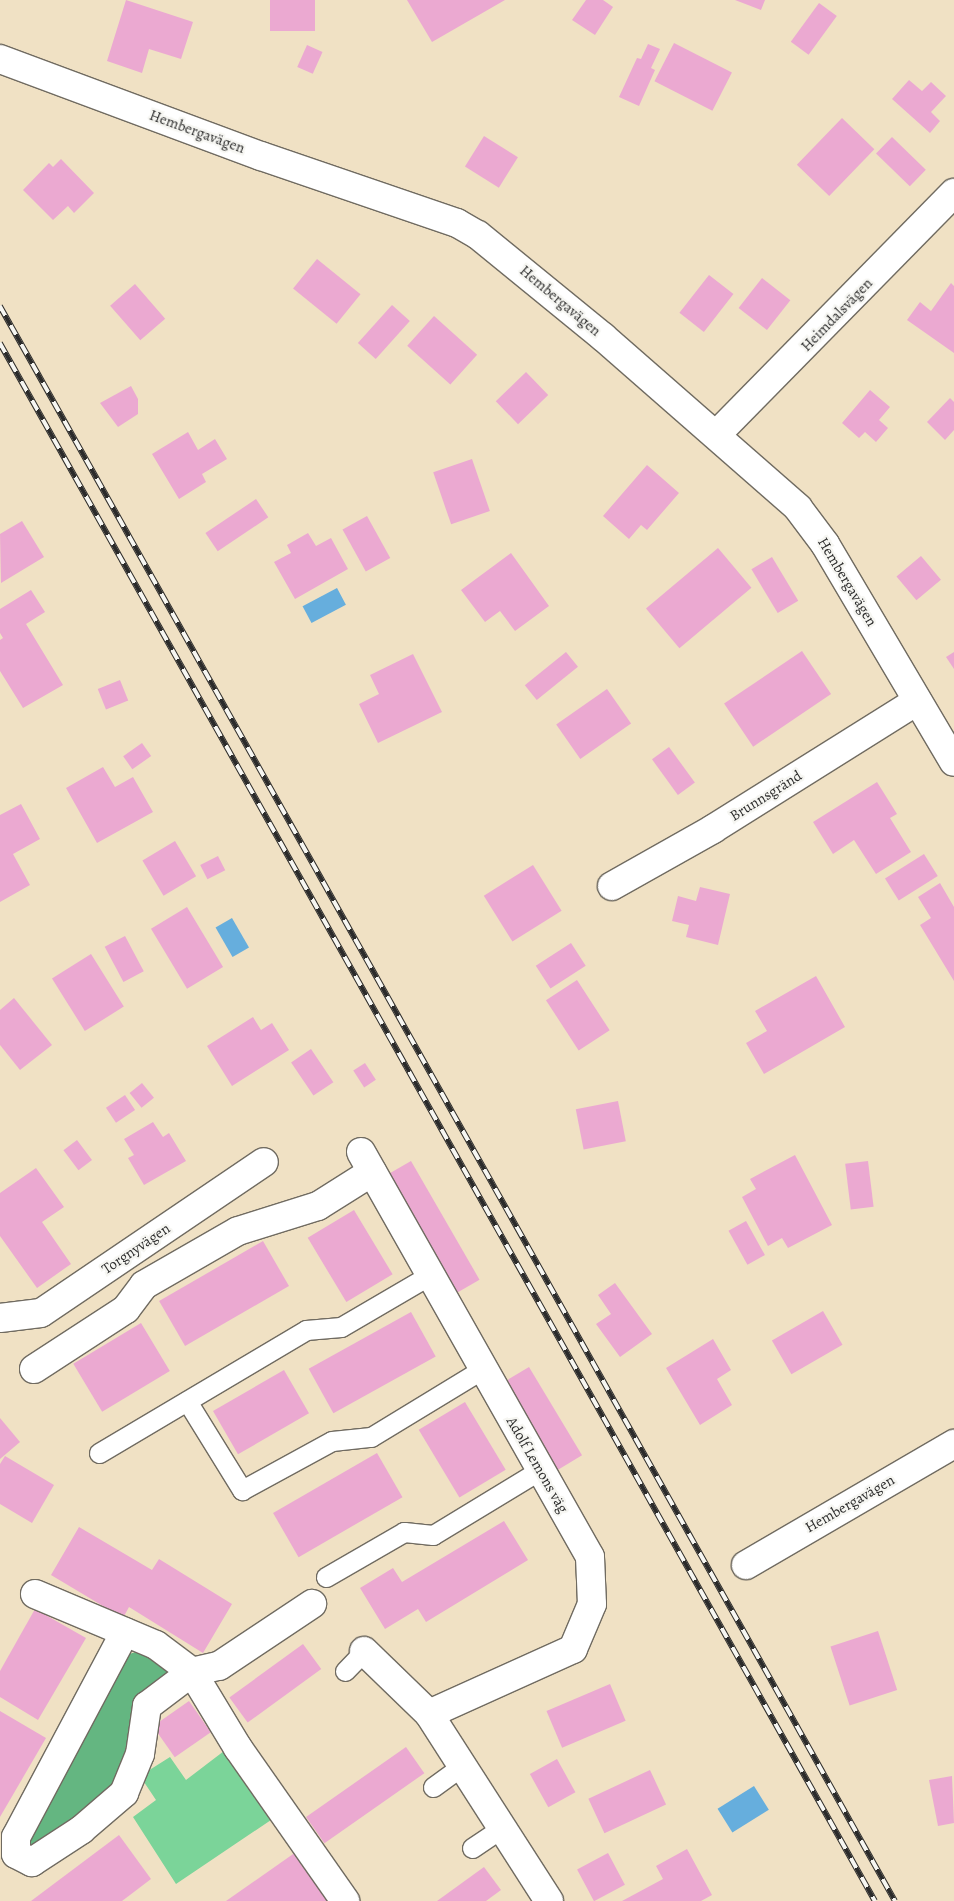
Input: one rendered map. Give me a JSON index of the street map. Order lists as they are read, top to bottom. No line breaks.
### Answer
{"streets":{"street":["Hembergavägen","Heimdalsvägen","Brunnsgränd","Torgnyvägen","Adolf Lemons väg"]},"crossings":[["Hembergavägen","Heimdalsvägen"],["Hembergavägen","Brunnsgränd"]]}
